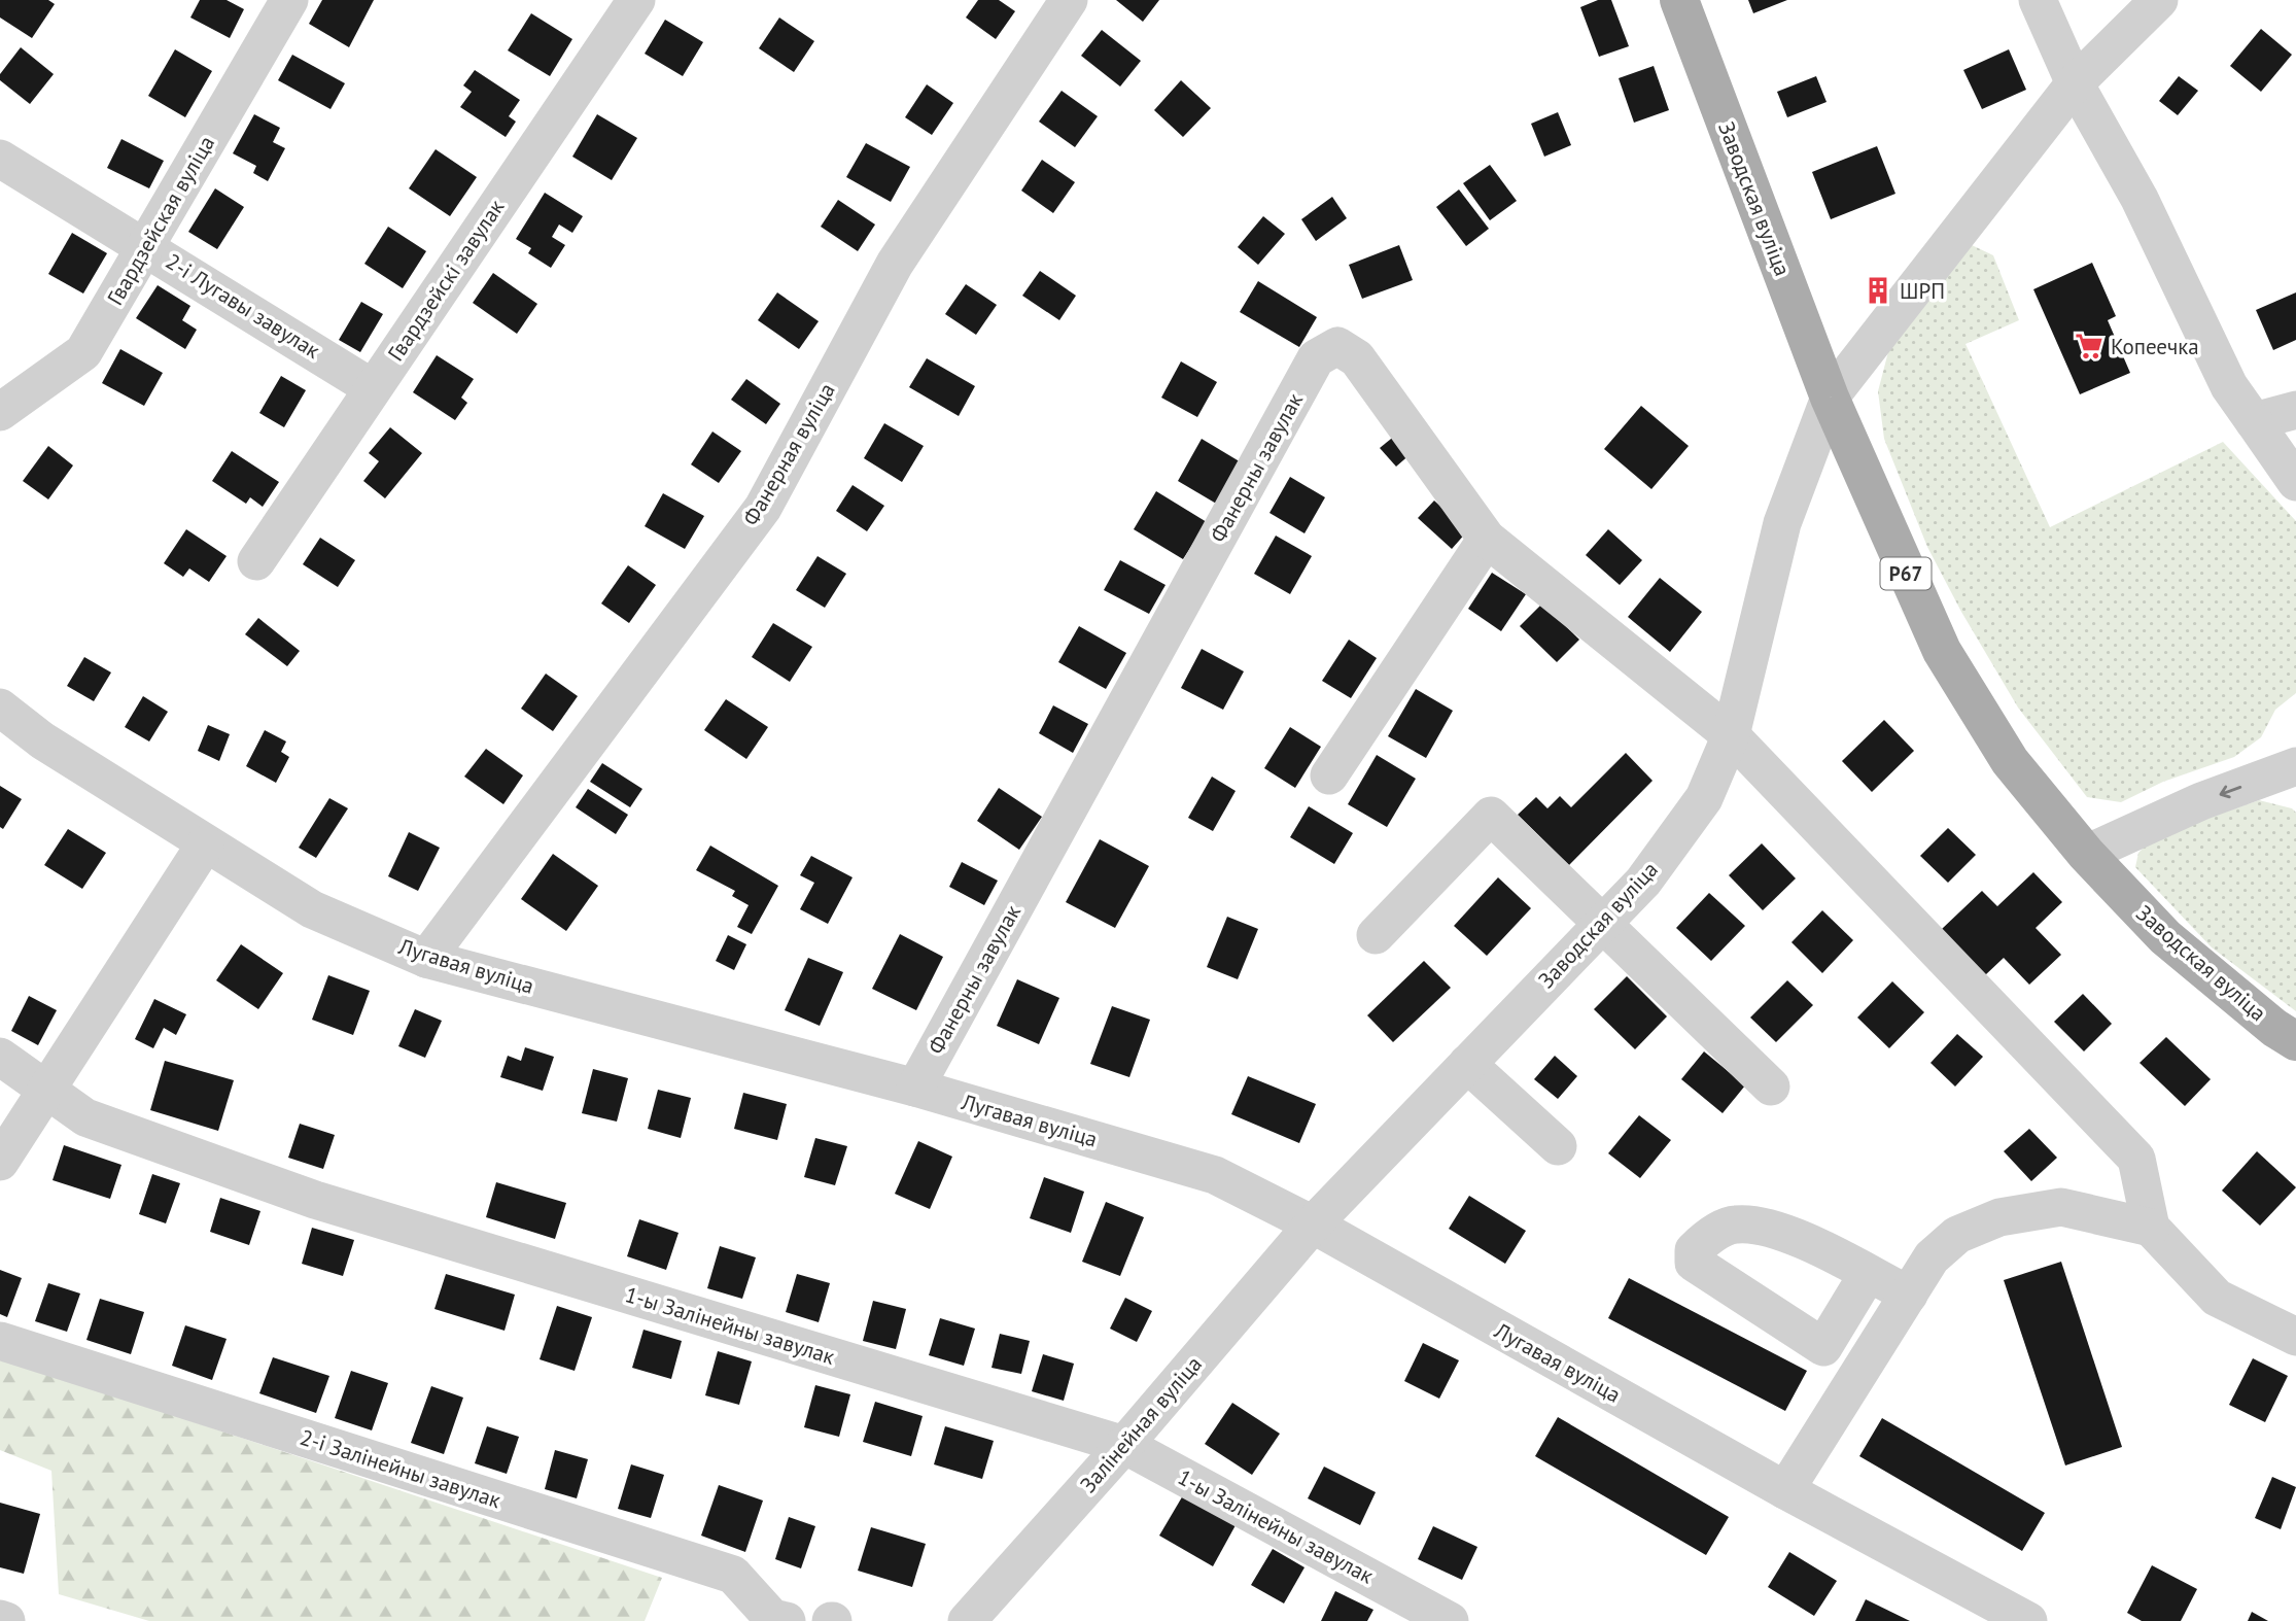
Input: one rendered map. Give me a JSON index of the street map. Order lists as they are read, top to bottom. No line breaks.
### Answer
{"streets":{"main road":["Заводская вуліца","Р67"],"street":["Гвардзейская вуліца","Гвардзейскі завулак","2-і Лугавы завулак","Фанерная вуліца","Фанерны завулак","Лугавая вуліца","1-ы Залінейны завулак","Залінейная вуліца","2-і Залінейны завулак"]},"crossings":[["Заводская вуліца","Фанерны завулак"],["Заводская вуліца","Лугавая вуліца"],["Заводская вуліца","Залінейная вуліца"],["Гвардзейская вуліца","2-і Лугавы завулак"],["Гвардзейскі завулак","2-і Лугавы завулак"],["Фанерная вуліца","Лугавая вуліца"],["Фанерны завулак","Лугавая вуліца"],["Лугавая вуліца","Залінейная вуліца"],["1-ы Залінейны завулак","Залінейная вуліца"]],"places":{"building":["ШРП"],"supermarket":["Копеечка"]}}
